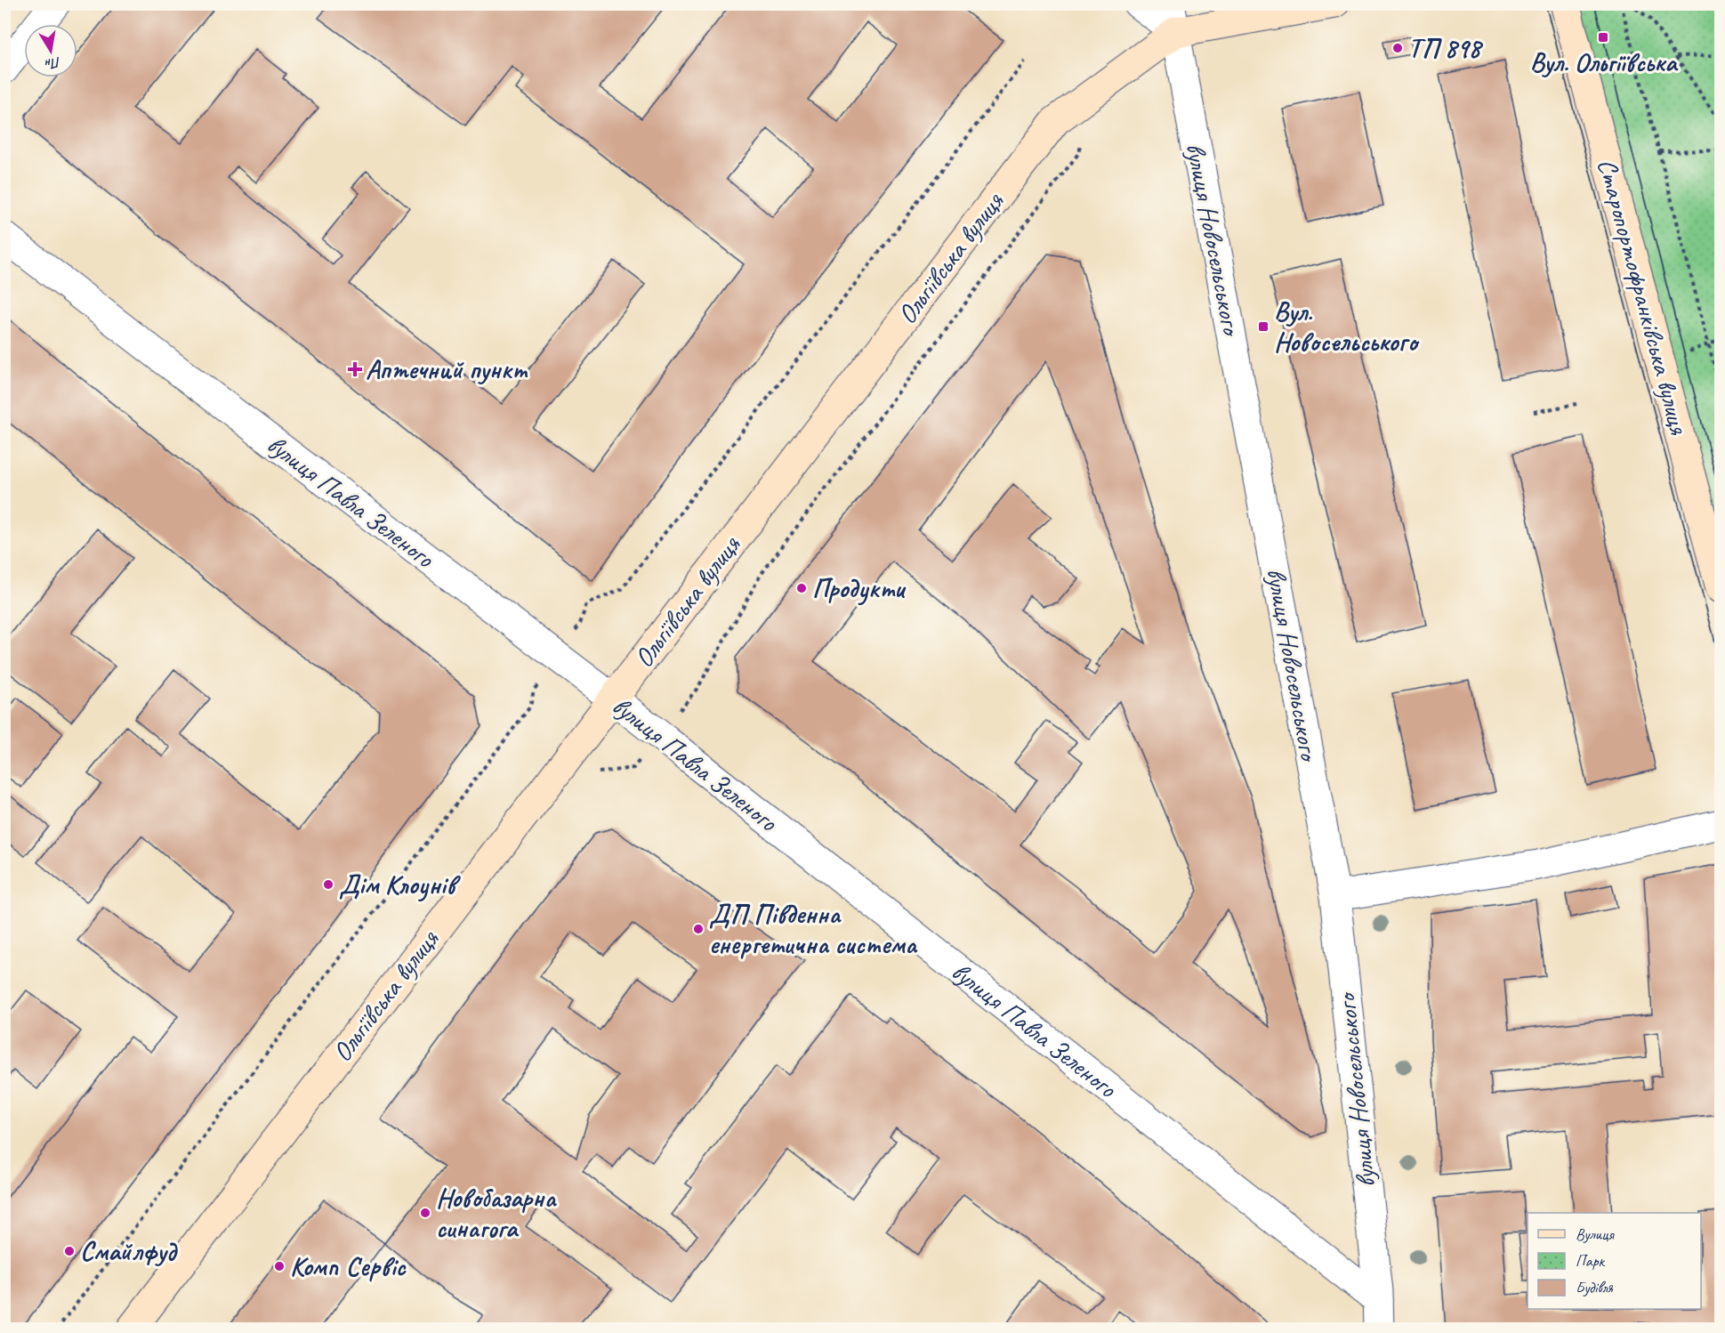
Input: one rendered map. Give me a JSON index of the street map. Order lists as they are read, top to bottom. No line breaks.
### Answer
{"streets":{"street":["вулиця Новосельського","Ольгіївська вулиця","Старопортофранківська вулиця","вулиця Павла Зеленого"]},"crossings":[["вулиця Новосельського","Ольгіївська вулиця"],["вулиця Новосельського","вулиця Павла Зеленого"],["Ольгіївська вулиця","вулиця Павла Зеленого"]],"places":{"transit":["Вул. Ольгіївська","Вул. Новосельського"],"other":["ТП 898","Продукти","Дім Клоунів","ДП Південна енергетична система","Новобазарна синагога","Смайлфуд","Комп Сервіс"],"health":["Аптечний пункт"]},"legend":["Вулиця","Парк","Будівля"],"north":"bottom"}
